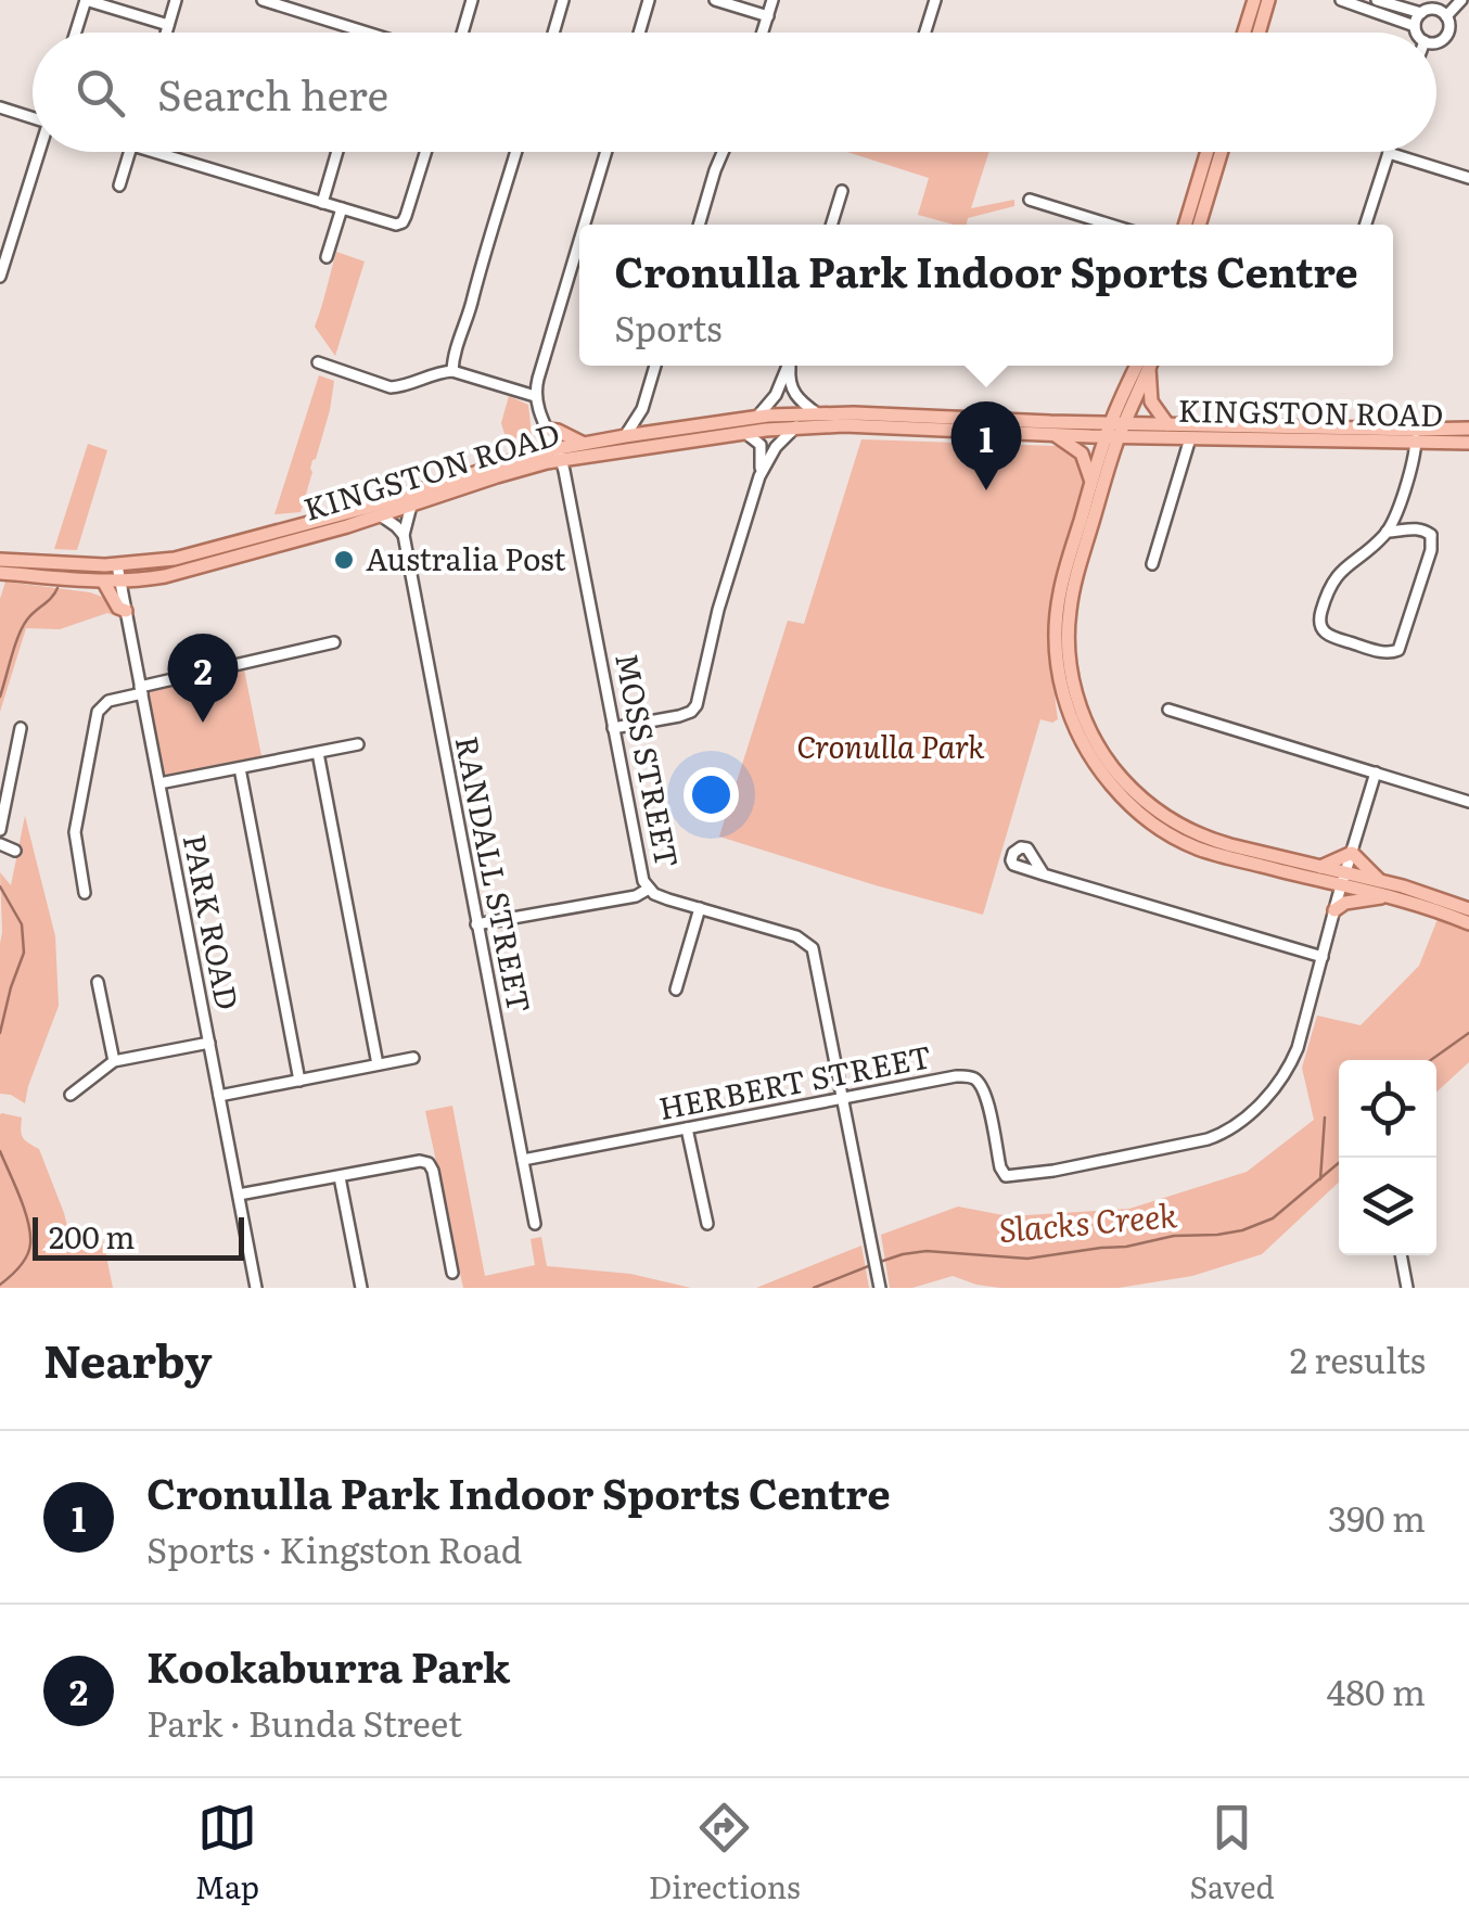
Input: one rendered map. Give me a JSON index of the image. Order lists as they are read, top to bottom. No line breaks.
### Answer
{"streets":{"main road":["KINGSTON ROAD"],"street":["MOSS STREET","RANDALL STREET","PARK ROAD","HERBERT STREET"]},"crossings":[["KINGSTON ROAD","MOSS STREET"],["KINGSTON ROAD","RANDALL STREET"],["KINGSTON ROAD","PARK ROAD"],["MOSS STREET","HERBERT STREET"],["RANDALL STREET","HERBERT STREET"]],"water":["Slacks Creek"],"parks":["Cronulla Park"],"places":["Australia Post"],"scale_bar":"200 m","page":{"search":"Search here","popup":["Cronulla Park Indoor Sports Centre","Sports"],"pins":["1","2"],"scale":"200 m","heading":["Nearby","2 results"],"list":[{"mark":"1","name":"Cronulla Park Indoor Sports Centre","note":"Sports · Kingston Road","value":"390 m"},{"mark":"2","name":"Kookaburra Park","note":"Park · Bunda Street","value":"480 m"}],"nav":["Map","Directions","Saved"]}}
